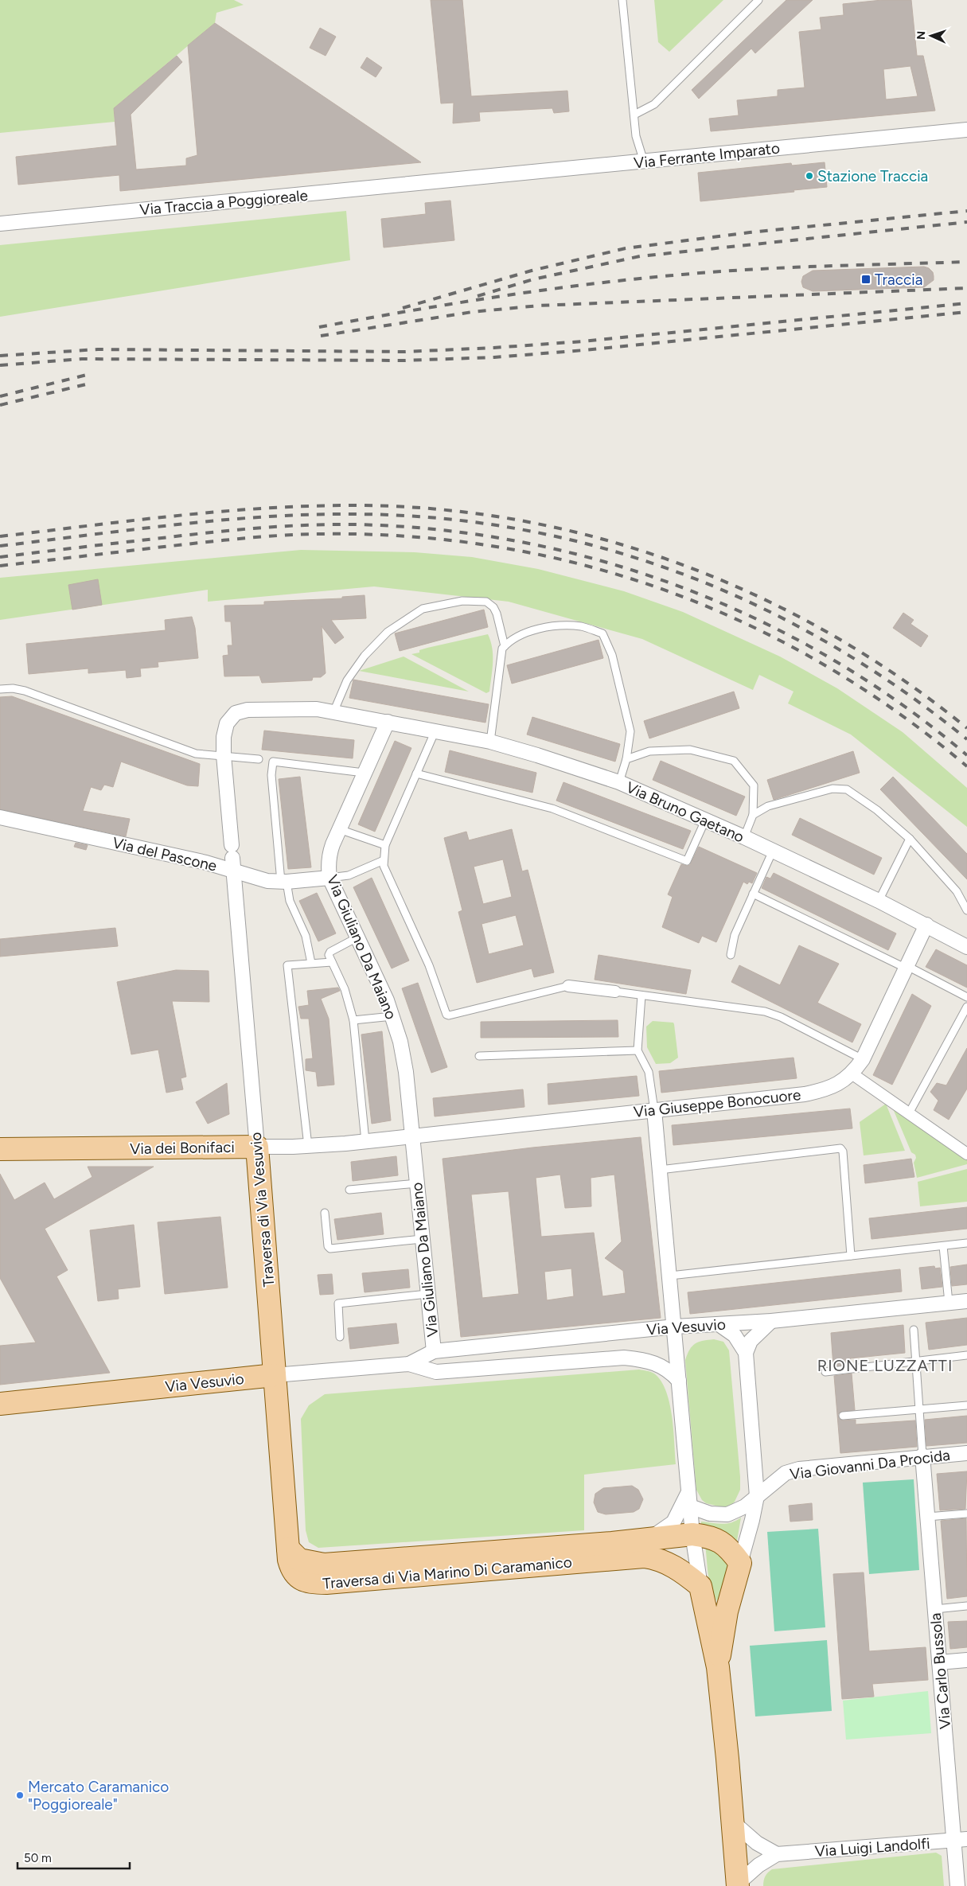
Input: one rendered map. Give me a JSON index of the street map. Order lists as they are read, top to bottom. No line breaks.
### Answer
{"streets":{"main road":["Via dei Bonifaci","Traversa di Via Vesuvio","Via Vesuvio","Traversa di Via Marino Di Caramanico"],"street":["Via Ferrante Imparato","Via Traccia a Poggioreale","Via Bruno Gaetano","Via del Pascone","Via Giuliano Da Maiano","Via Giuseppe Bonocuore","Via Giovanni Da Procida","Via Carlo Bussola","Via Luigi Landolfi"]},"crossings":[["Via Ferrante Imparato","Via Traccia a Poggioreale"],["Via Bruno Gaetano","Via Giuliano Da Maiano"],["Via Bruno Gaetano","Via Giuseppe Bonocuore"],["Via del Pascone","Via Giuliano Da Maiano"],["Via del Pascone","Traversa di Via Vesuvio"],["Via Giuliano Da Maiano","Via Giuseppe Bonocuore"],["Via Giuliano Da Maiano","Via dei Bonifaci"],["Via Giuliano Da Maiano","Via Vesuvio"],["Via Giuseppe Bonocuore","Via dei Bonifaci"],["Via dei Bonifaci","Traversa di Via Vesuvio"],["Traversa di Via Vesuvio","Via Vesuvio"],["Traversa di Via Vesuvio","Traversa di Via Marino Di Caramanico"],["Via Giovanni Da Procida","Via Carlo Bussola"],["Via Carlo Bussola","Via Luigi Landolfi"]],"districts":["RIONE LUZZATTI"],"places":{"other":["Stazione Traccia","Mercato Caramanico \"Poggioreale\""],"transit":["Traccia"]},"scale_bar":"50 m","north":"left"}
